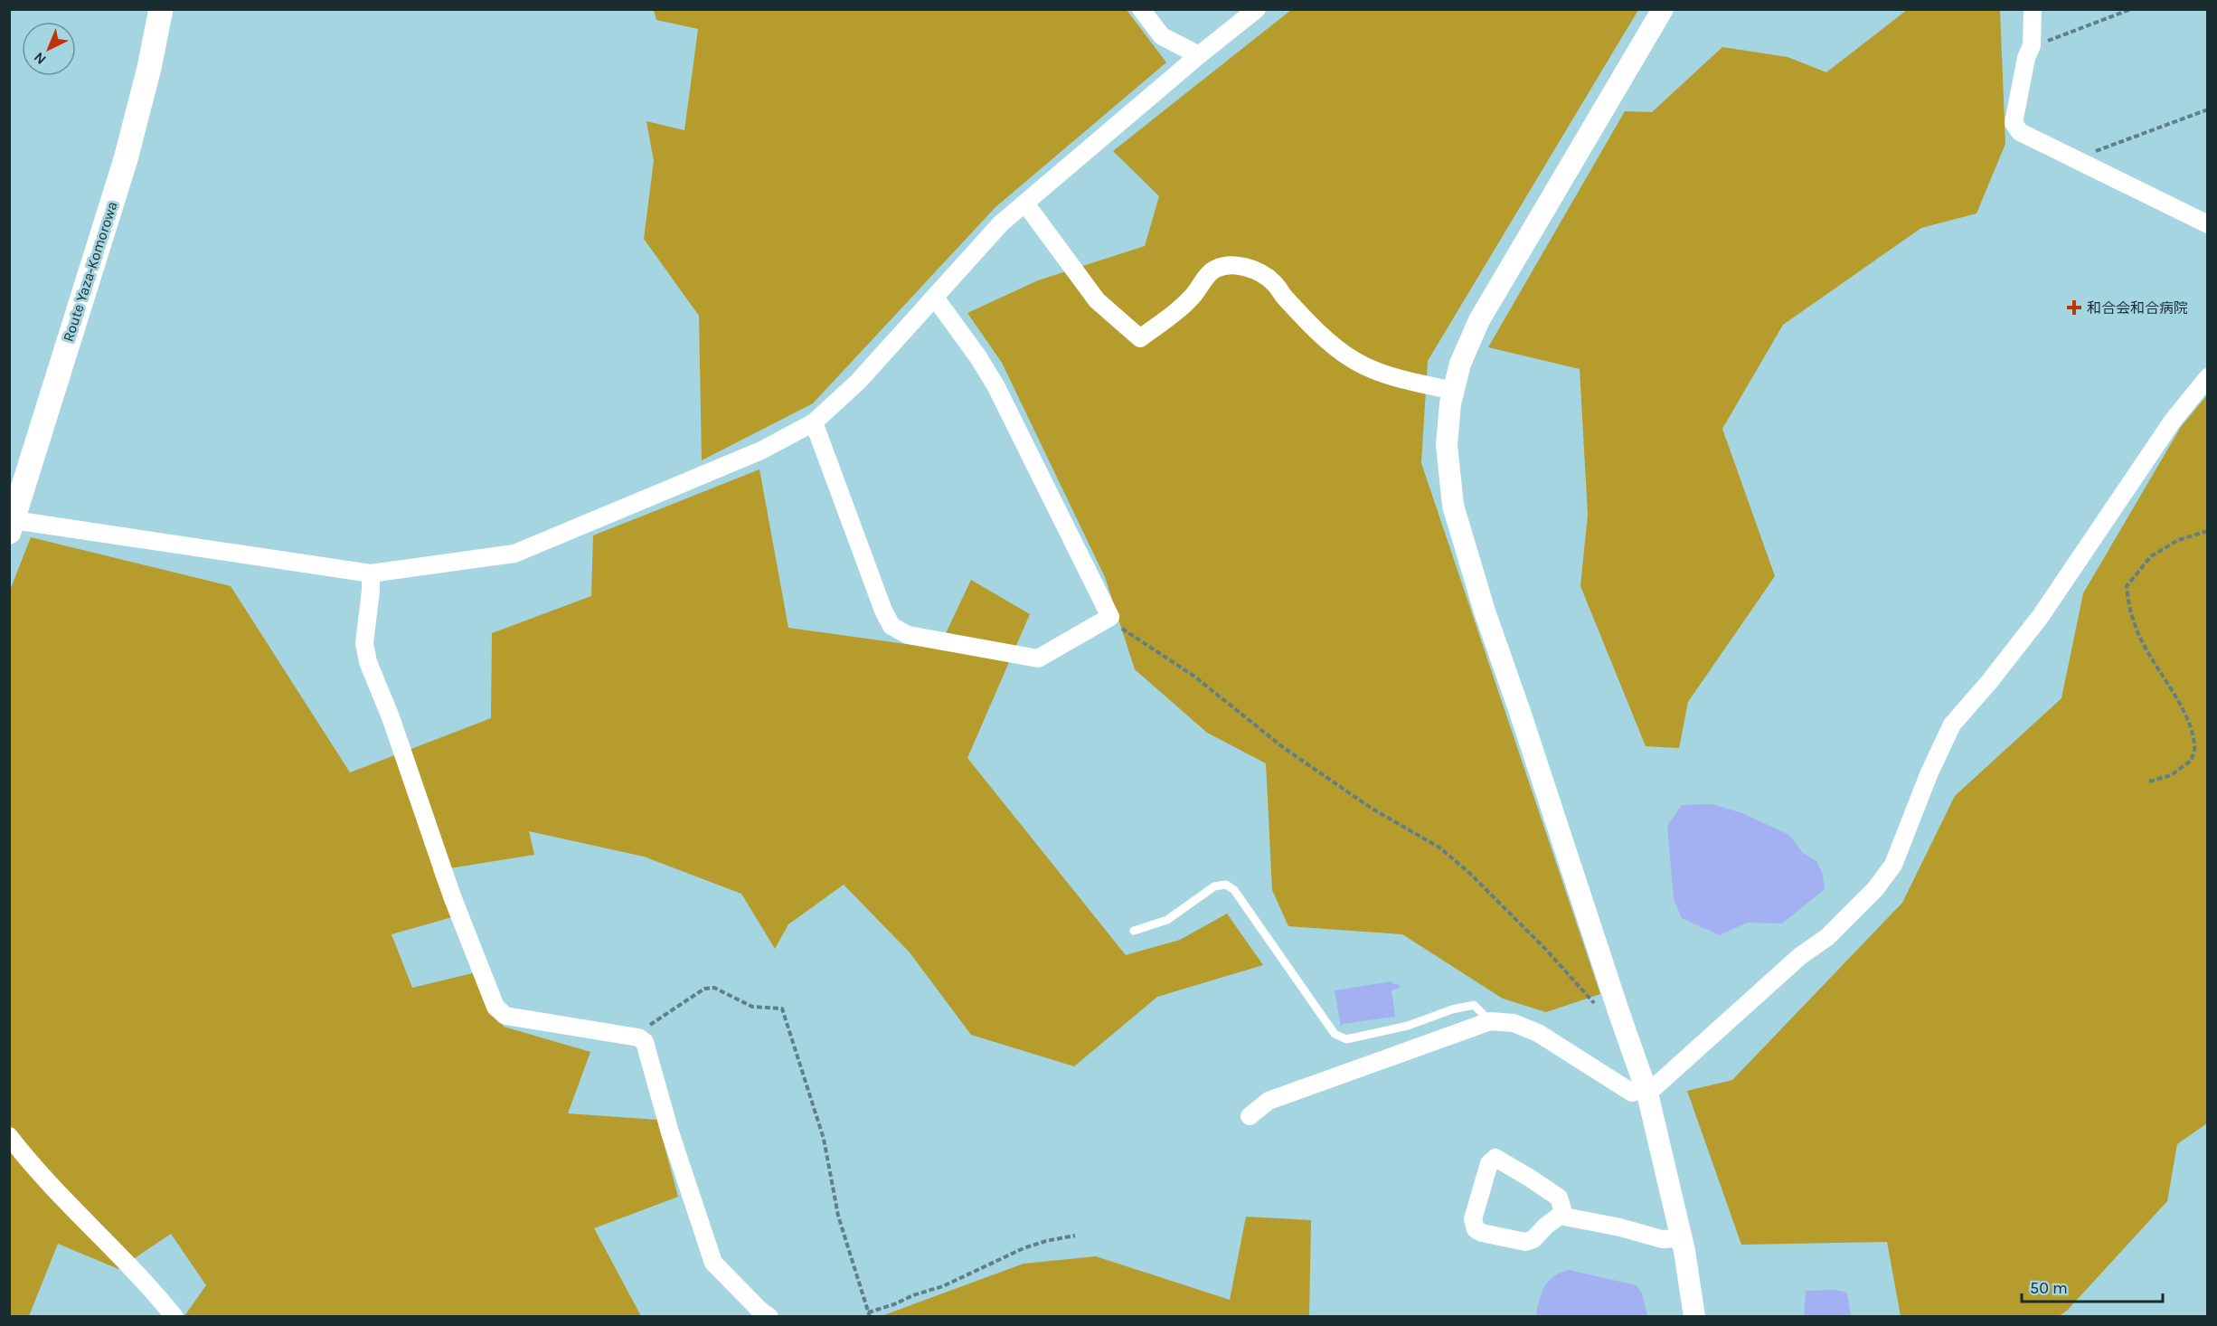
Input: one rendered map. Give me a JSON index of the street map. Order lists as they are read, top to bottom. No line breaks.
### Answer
{"streets":{"main road":["Route Yaza-Komorowa"]},"places":{"health":["和合会和合病院"]},"scale_bar":"50 m","north":"bottom left"}
